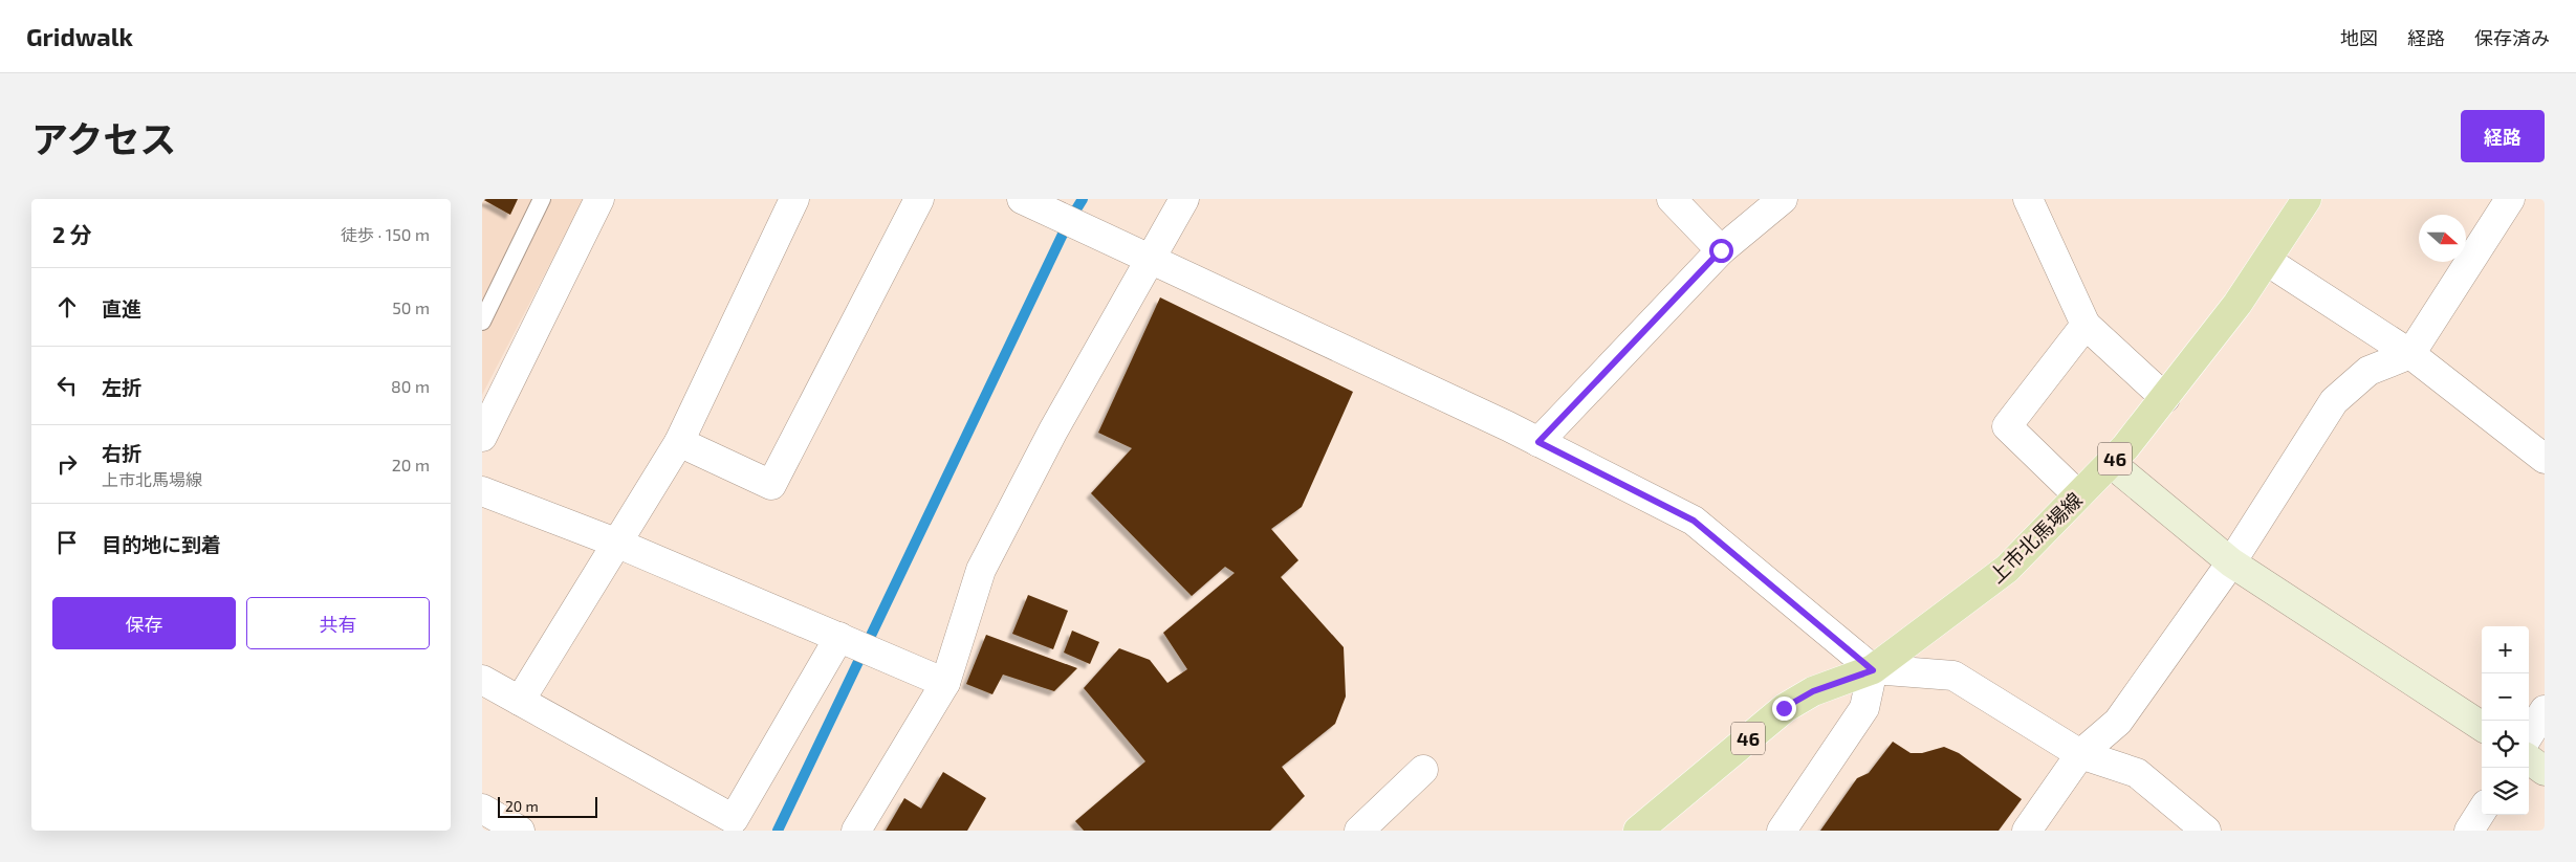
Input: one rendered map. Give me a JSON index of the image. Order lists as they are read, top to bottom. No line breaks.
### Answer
{"streets":{"main road":["46","上市北馬場線"]},"scale_bar":"20 m","north":"right","page":{"header":"Gridwalk","nav":["地図","経路","保存済み"],"title":"アクセス","buttons":["経路",["保存","共有"]],"heading":["2 分","徒歩 · 150 m"],"list":[["直進","50 m"],["左折","80 m"],["右折","上市北馬場線","20 m"],"目的地に到着"],"map_buttons":["+","−"],"scale":"20 m"}}
